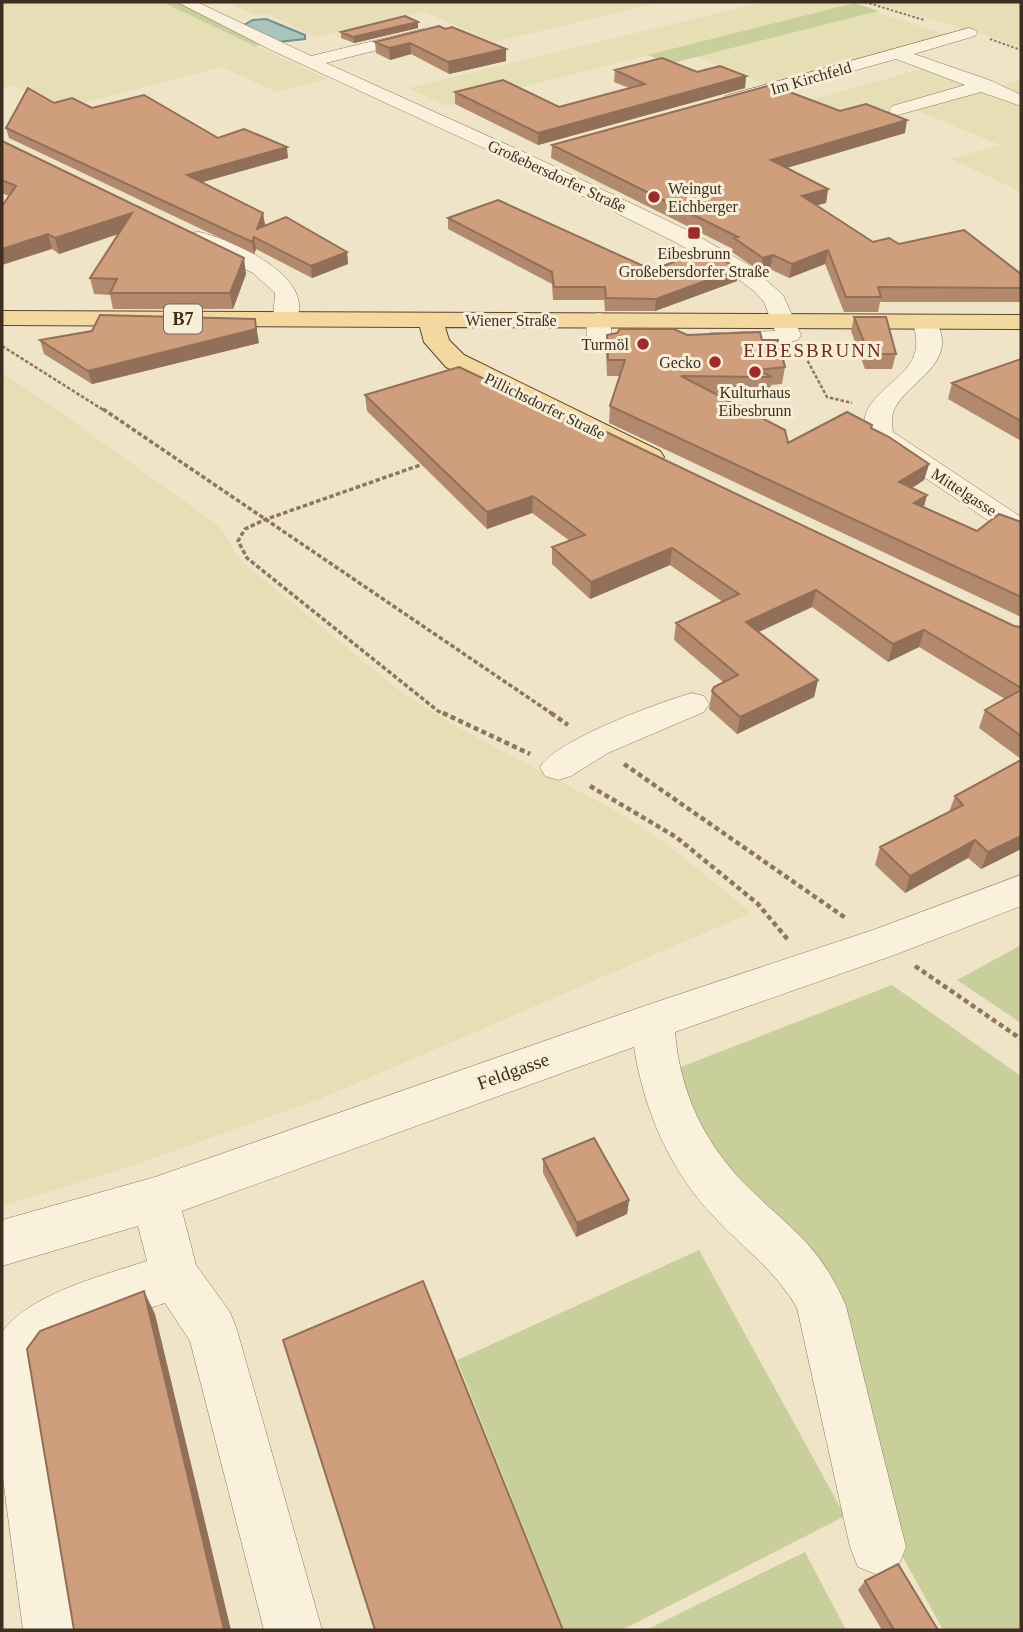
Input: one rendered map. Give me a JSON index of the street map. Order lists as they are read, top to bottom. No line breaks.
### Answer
{"streets":{"main road":["B7","Wiener Straße","Pillichsdorfer Straße"],"street":["Im Kirchfeld","Großebersdorfer Straße","Mittelgasse","Feldgasse"]},"crossings":[["Großebersdorfer Straße","Wiener Straße"],["Wiener Straße","Pillichsdorfer Straße"]],"districts":["EIBESBRUNN"],"places":{"other":["Weingut Eichberger","Turmöl","Gecko","Kulturhaus Eibesbrunn"],"transit":["Eibesbrunn Großebersdorfer Straße"]}}
